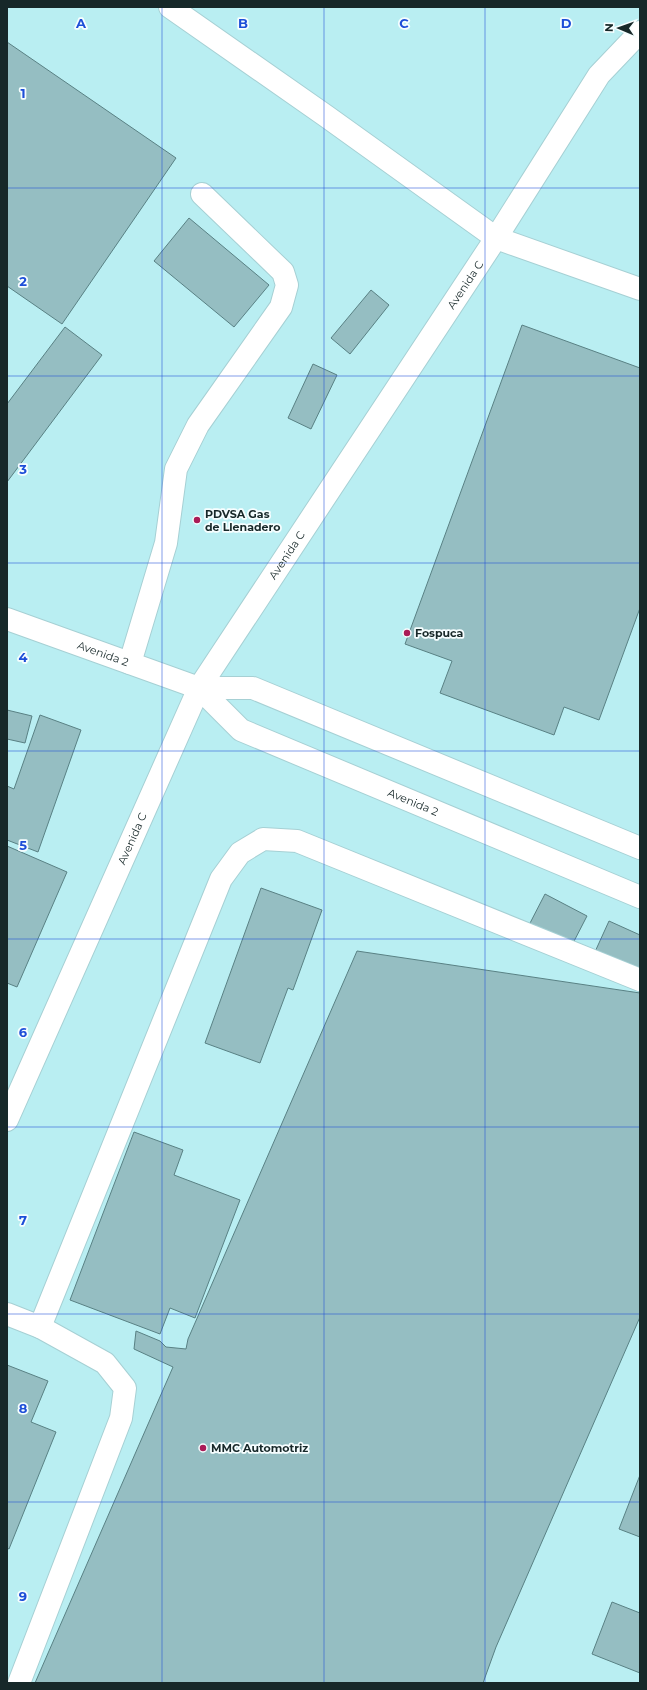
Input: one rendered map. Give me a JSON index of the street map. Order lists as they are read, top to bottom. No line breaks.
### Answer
{"streets":{"street":["Avenida C","Avenida 2"]},"crossings":[["Avenida C","Avenida 2"]],"places":["PDVSA Gas de Llenadero","Fospuca","MMC Automotriz"],"north":"left","grid":{"columns":["A","B","C","D"],"rows":["1","2","3","4","5","6","7","8","9"]}}
